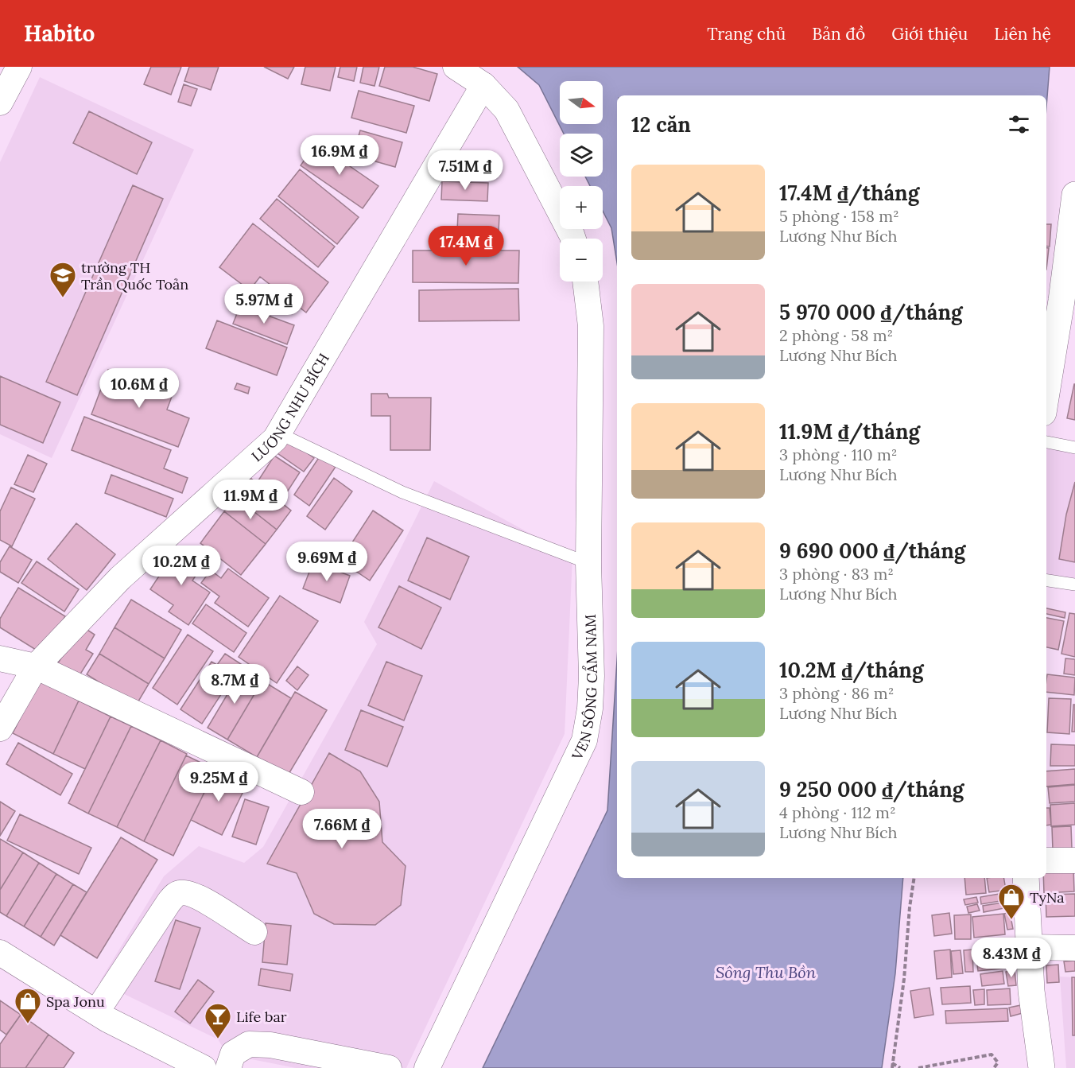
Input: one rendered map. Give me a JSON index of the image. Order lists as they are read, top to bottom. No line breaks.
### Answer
{"streets":{"street":["LƯƠNG NHƯ BÍCH","VEN SÔNG CẨM NAM"]},"water":["Sông Thu Bồn"],"places":{"school or university":["trường TH Trần Quốc Toản"],"shop":["TyNa","Spa Jonu"],"bar":["Life bar"]},"north":"right","page":{"header":"Habito","nav":["Trang chủ","Bản đồ","Giới thiệu","Liên hệ"],"map_buttons":["+","−"],"heading":"12 căn","price":["16.9M ₫","7.51M ₫","17.4M ₫","5.97M ₫","10.6M ₫","11.9M ₫","9.69M ₫","10.2M ₫","8.7M ₫","9.25M ₫","7.66M ₫","8.43M ₫"],"list":[{"name":"17.4M ₫/tháng","note":"5 phòng · 158 m² · Lương Như Bích"},{"name":"5 970 000 ₫/tháng","note":"2 phòng · 58 m² · Lương Như Bích"},{"name":"11.9M ₫/tháng","note":"3 phòng · 110 m² · Lương Như Bích"},{"name":"9 690 000 ₫/tháng","note":"3 phòng · 83 m² · Lương Như Bích"},{"name":"10.2M ₫/tháng","note":"3 phòng · 86 m² · Lương Như Bích"},{"name":"9 250 000 ₫/tháng","note":"4 phòng · 112 m² · Lương Như Bích"}]}}
